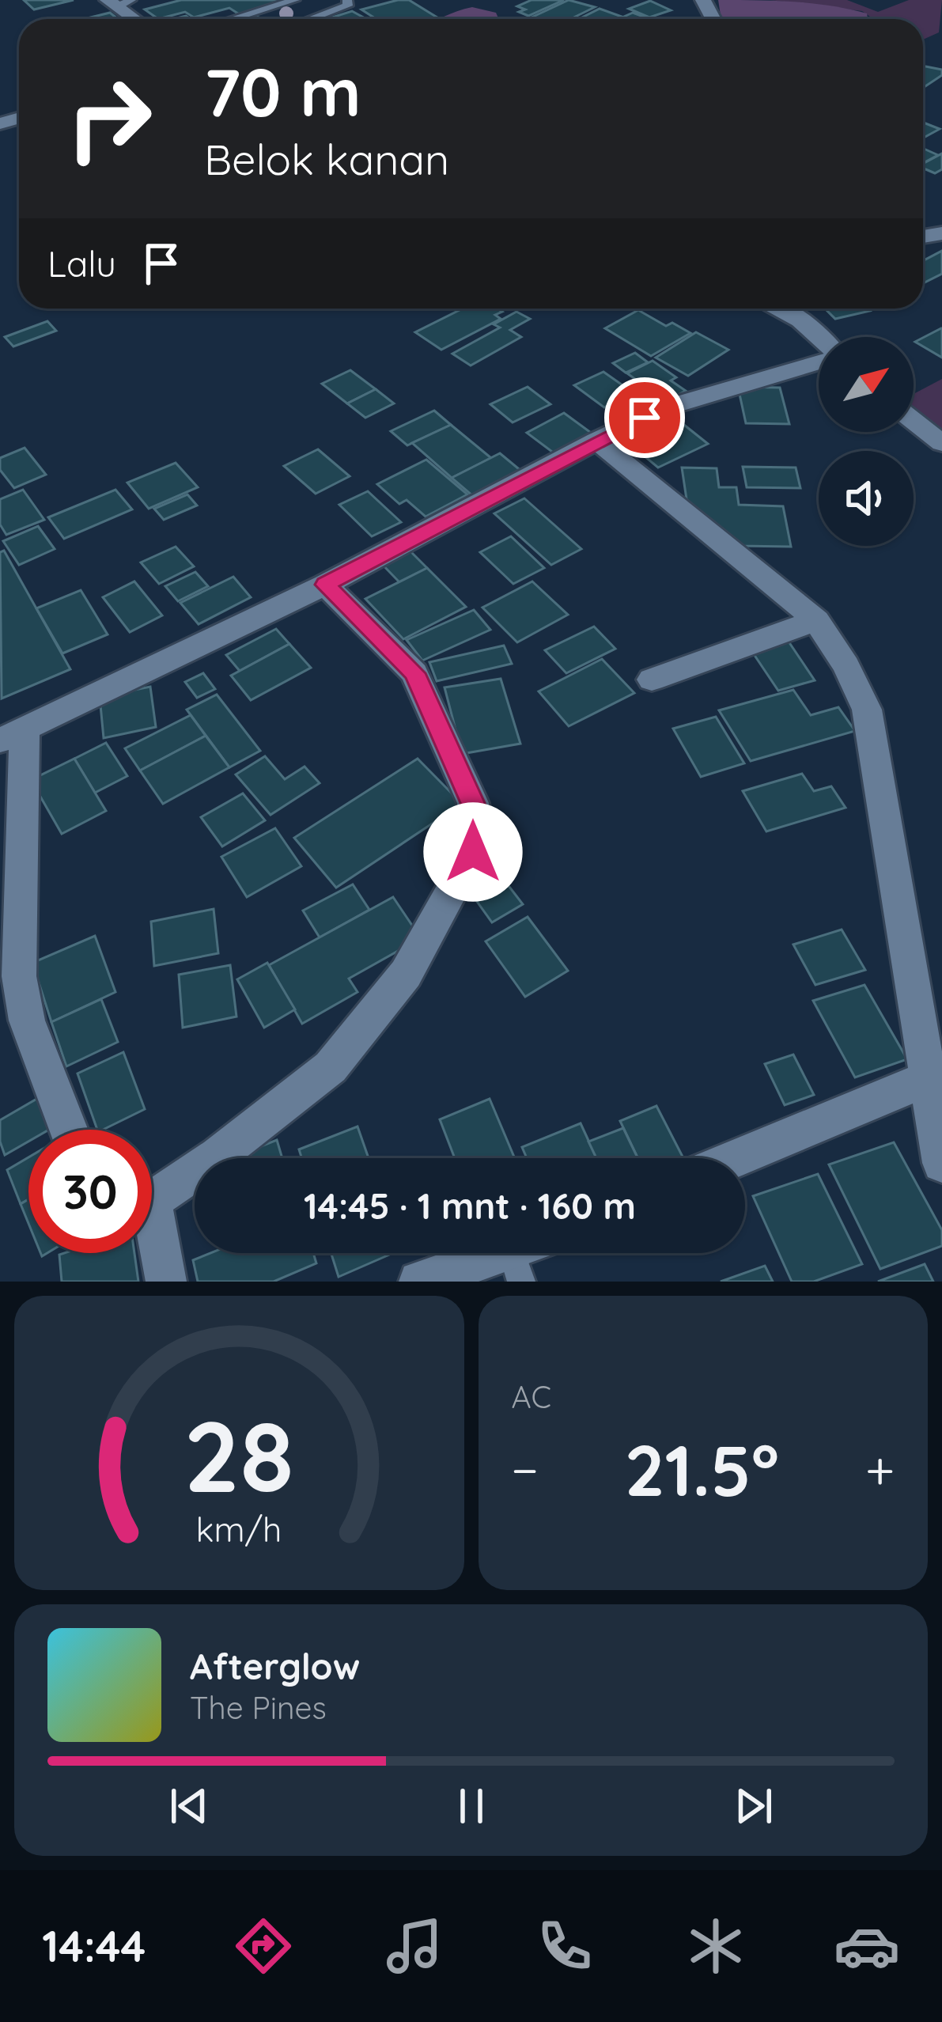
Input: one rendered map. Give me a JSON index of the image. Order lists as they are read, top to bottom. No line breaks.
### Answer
{"north":"top right","page":{"turn":["70 m","Belok kanan"],"then":"Lalu","limit":"30","trip":"14:45 · 1 mnt · 160 m","tile":"AC","heat":["−","21.5°","+"],"song":["Afterglow","The Pines"],"tabs":"14:44","gauge":["28","km/h"]}}
